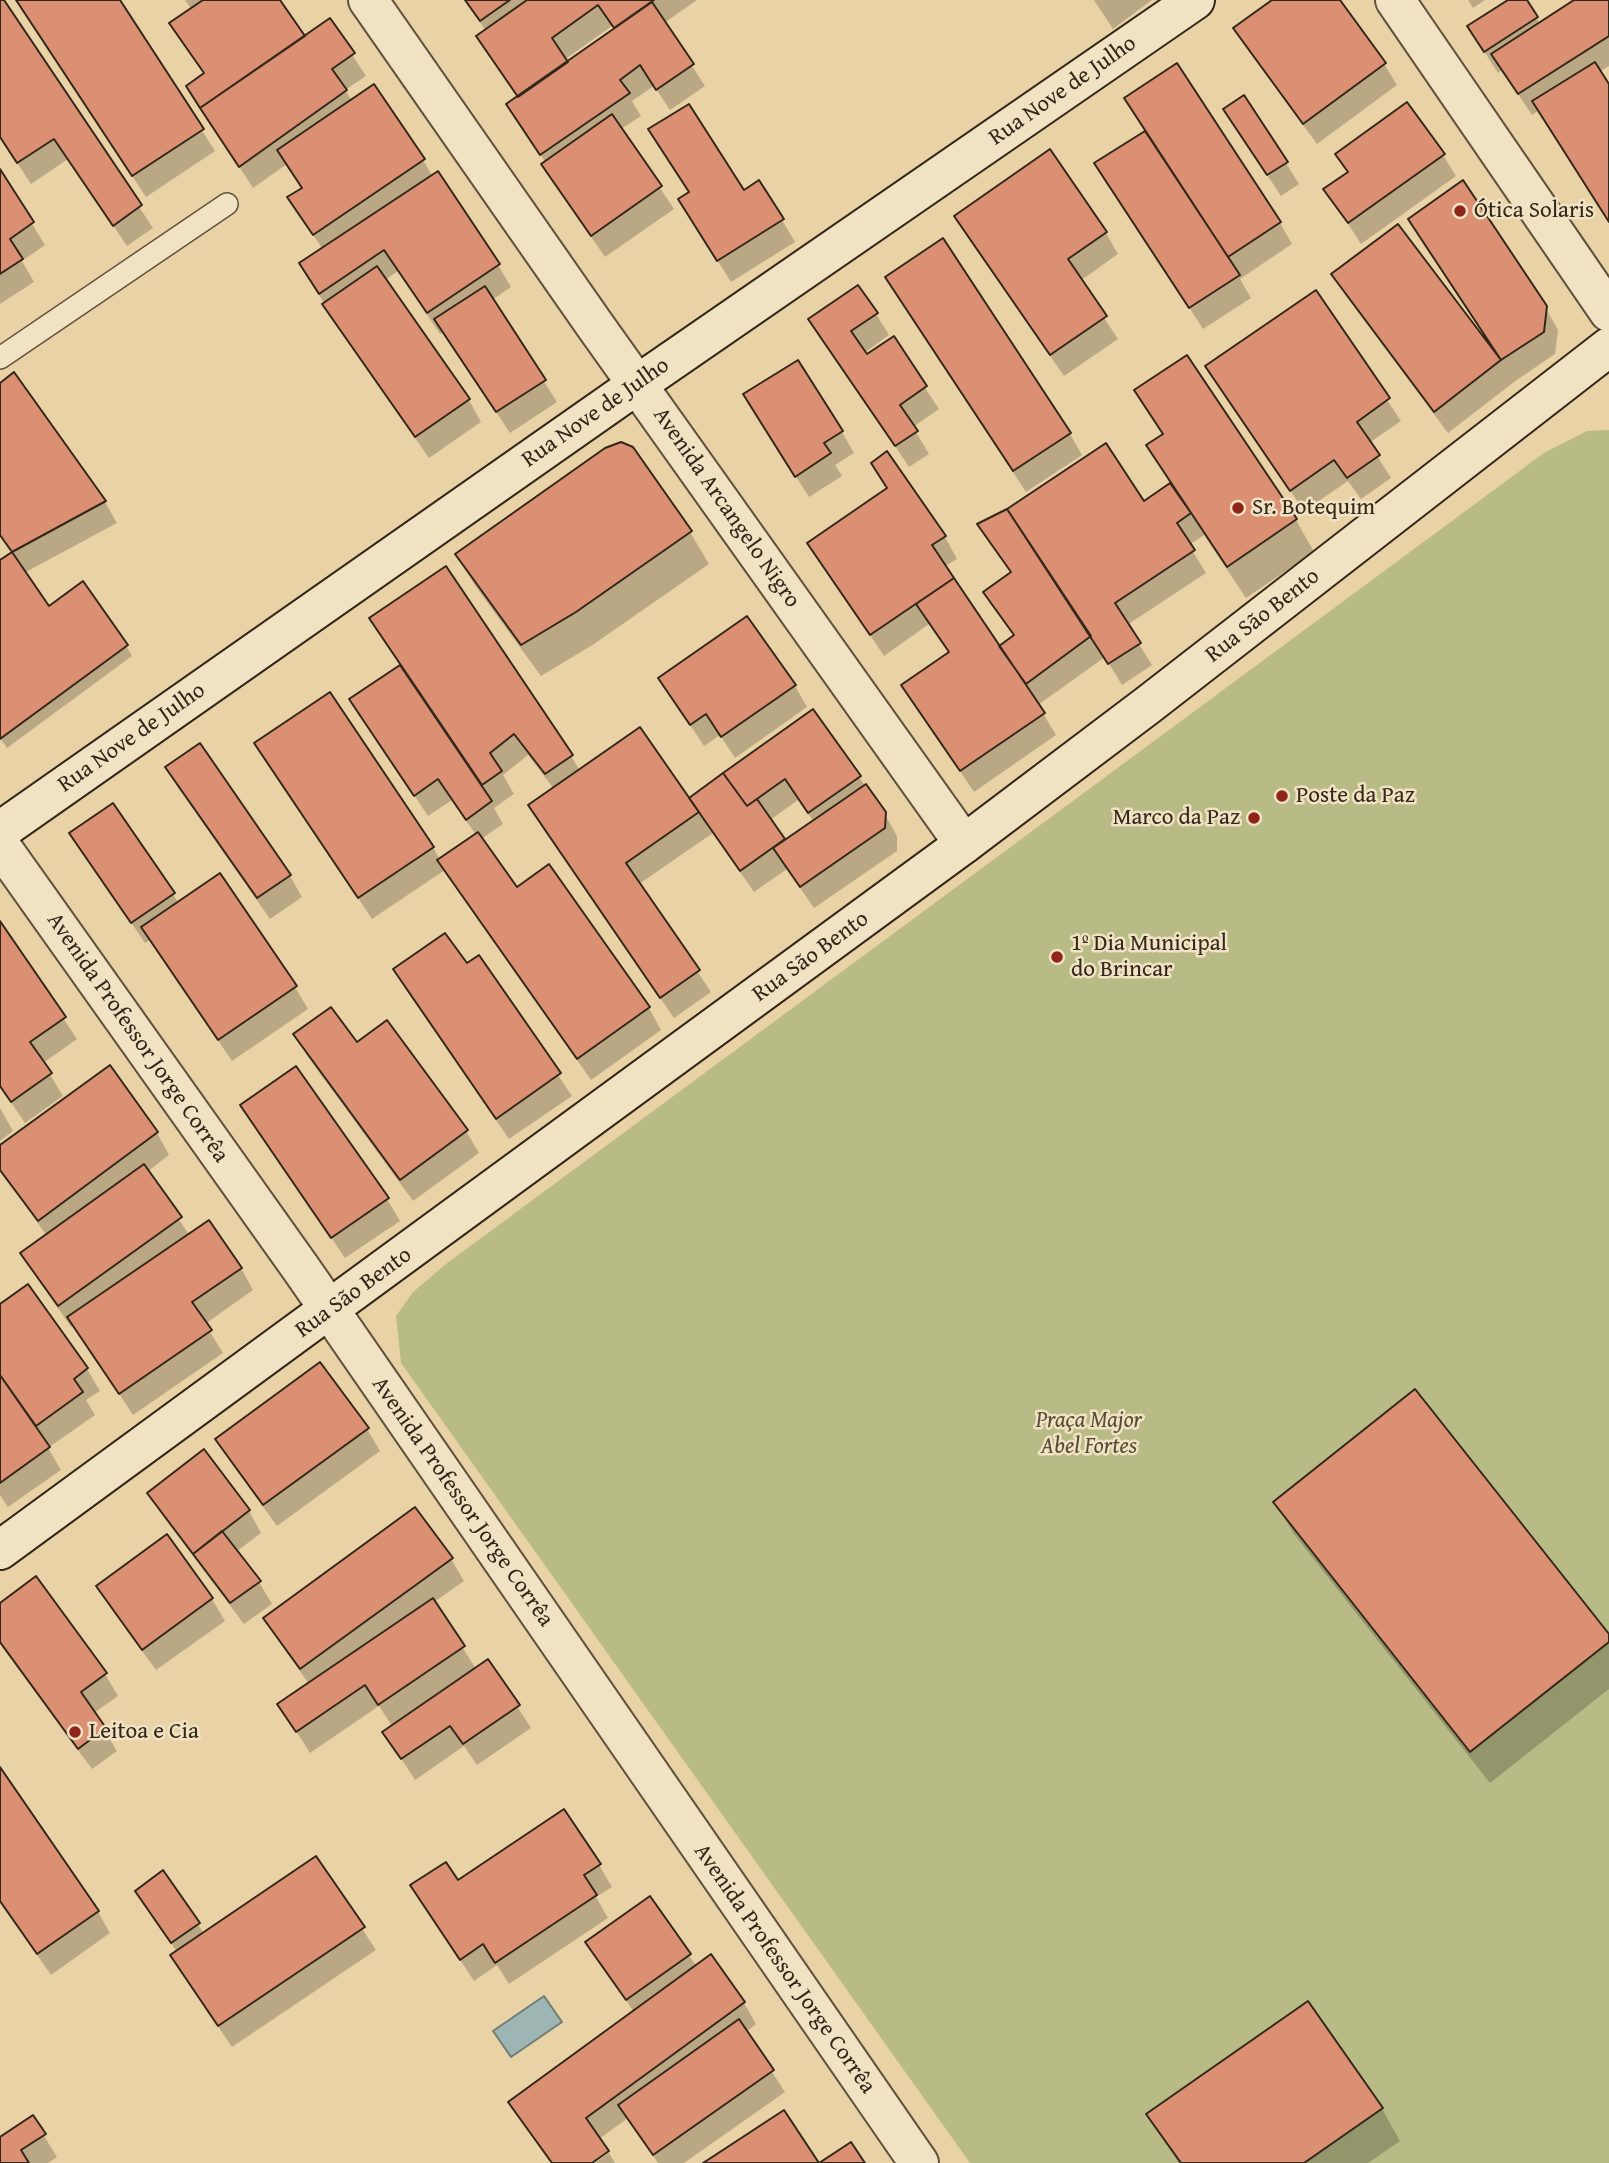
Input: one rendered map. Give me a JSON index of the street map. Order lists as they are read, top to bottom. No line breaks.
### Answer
{"streets":{"street":["Rua Nove de Julho","Avenida Arcangelo Nigro","Rua São Bento","Avenida Professor Jorge Corrêa"]},"crossings":[["Rua Nove de Julho","Avenida Arcangelo Nigro"],["Avenida Arcangelo Nigro","Rua São Bento"],["Rua São Bento","Avenida Professor Jorge Corrêa"]],"parks":["Praça Major Abel Fortes"],"places":["Ótica Solaris","Sr. Botequim","Poste da Paz","Marco da Paz","1º Dia Municipal do Brincar","Leitoa e Cia"]}
